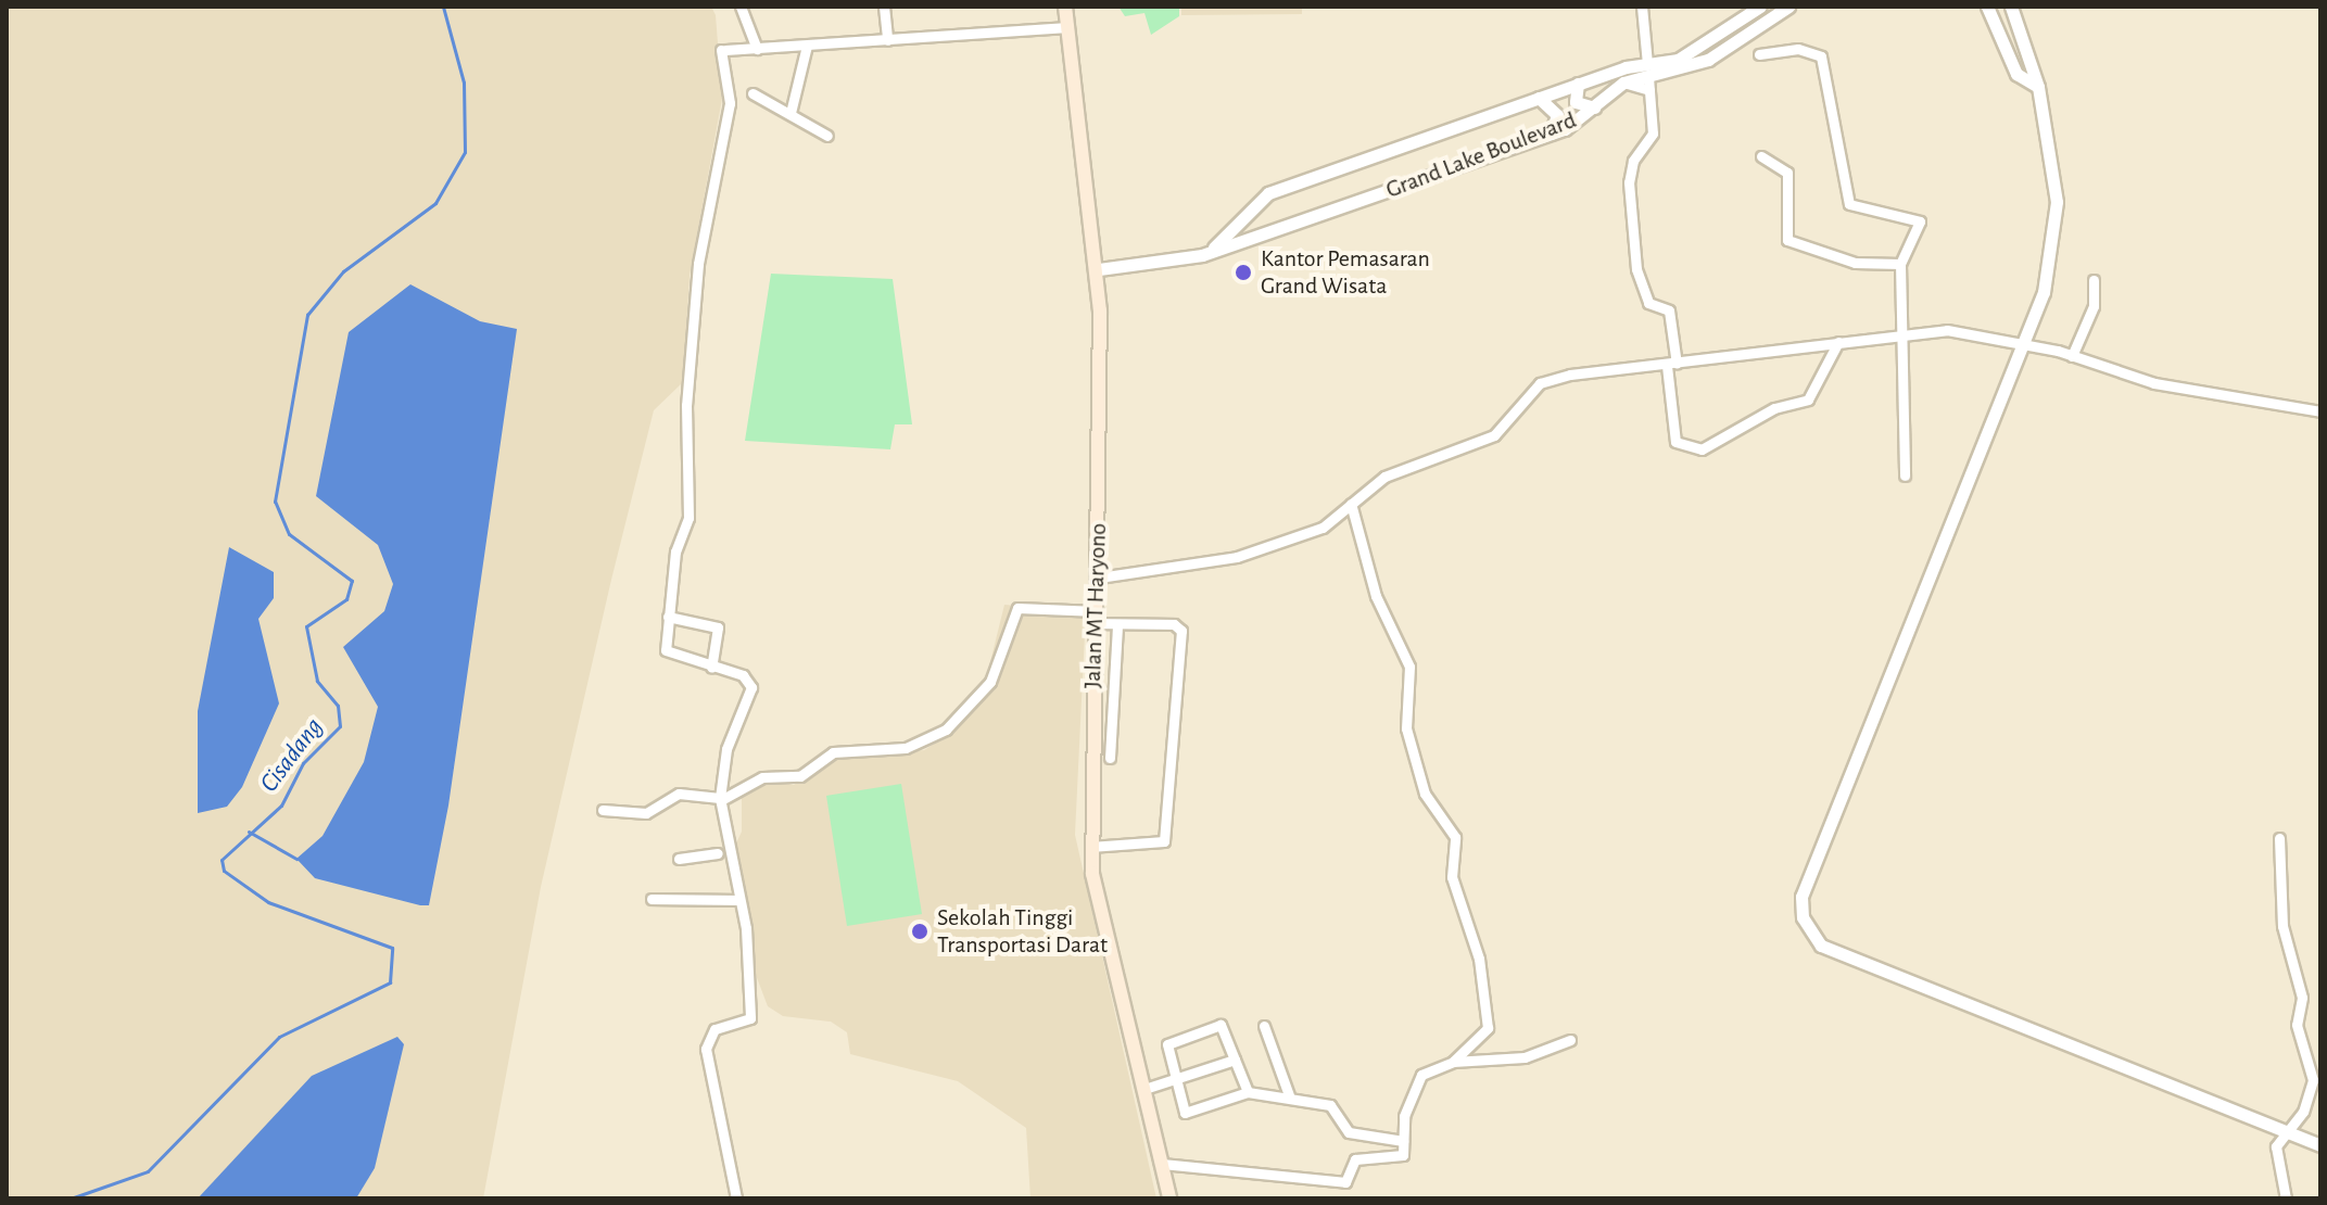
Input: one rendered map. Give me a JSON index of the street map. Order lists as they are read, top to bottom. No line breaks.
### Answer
{"streets":{"main road":["Jalan MT Haryono"],"street":["Grand Lake Boulevard"]},"crossings":[["Grand Lake Boulevard","Jalan MT Haryono"]],"water":["Cisadang"],"places":["Kantor Pemasaran Grand Wisata","Sekolah Tinggi Transportasi Darat"]}
